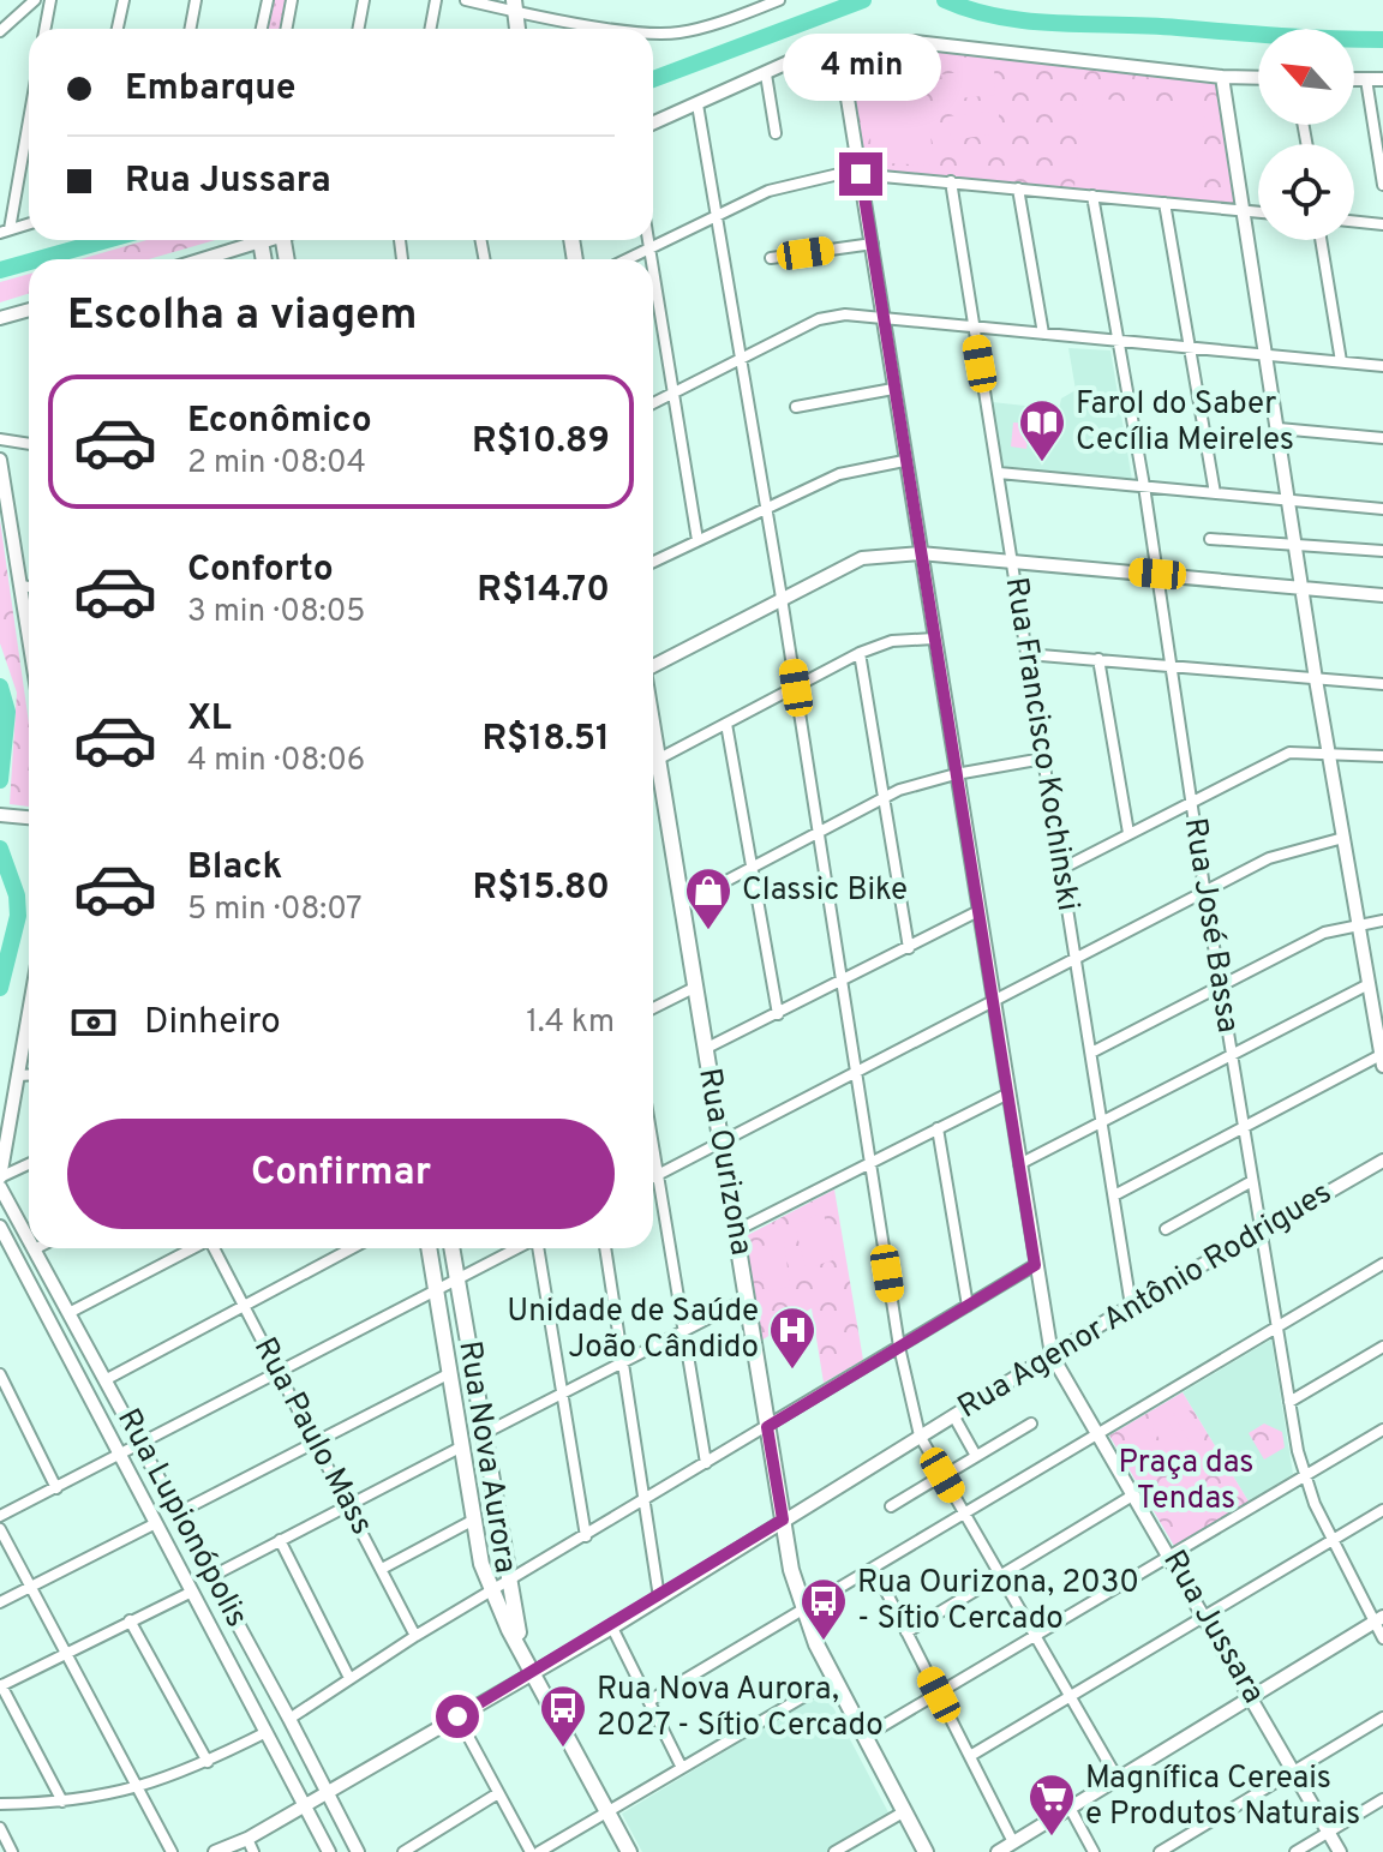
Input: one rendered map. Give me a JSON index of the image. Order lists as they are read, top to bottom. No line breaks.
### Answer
{"streets":{"main road":["Rua Ourizona","Rua Nova Aurora"],"street":["Rua Francisco Kochinski","Rua José Bassa","Rua Agenor Antônio Rodrigues","Rua Paulo Mass","Rua Lupionópolis","Rua Jussara"]},"crossings":[["Rua Francisco Kochinski","Rua Agenor Antônio Rodrigues"],["Rua José Bassa","Rua Agenor Antônio Rodrigues"],["Rua Ourizona","Rua Agenor Antônio Rodrigues"],["Rua Agenor Antônio Rodrigues","Rua Nova Aurora"],["Rua Agenor Antônio Rodrigues","Rua Lupionópolis"],["Rua Agenor Antônio Rodrigues","Rua Jussara"],["Rua Paulo Mass","Rua Nova Aurora"]],"parks":["Praça das Tendas"],"places":{"library":["Farol do Saber Cecília Meireles"],"shop":["Classic Bike"],"hospital":["Unidade de Saúde João Cândido"],"bus stop":["Rua Ourizona, 2030 - Sítio Cercado","Rua Nova Aurora, 2027 - Sítio Cercado"],"supermarket":["Magnífica Cereais e Produtos Naturais"]},"north":"top left","page":{"banner":["Embarque","Rua Jussara"],"bubble":"4 min","heading":"Escolha a viagem","list":[{"name":"Econômico","note":"2 min · 08:04","value":"R$10.89"},{"name":"Conforto","note":"3 min · 08:05","value":"R$14.70"},{"name":"XL","note":"4 min · 08:06","value":"R$18.51"},{"name":"Black","note":"5 min · 08:07","value":"R$15.80"}],"pay":["Dinheiro","1.4 km"],"buttons":"Confirmar"}}
